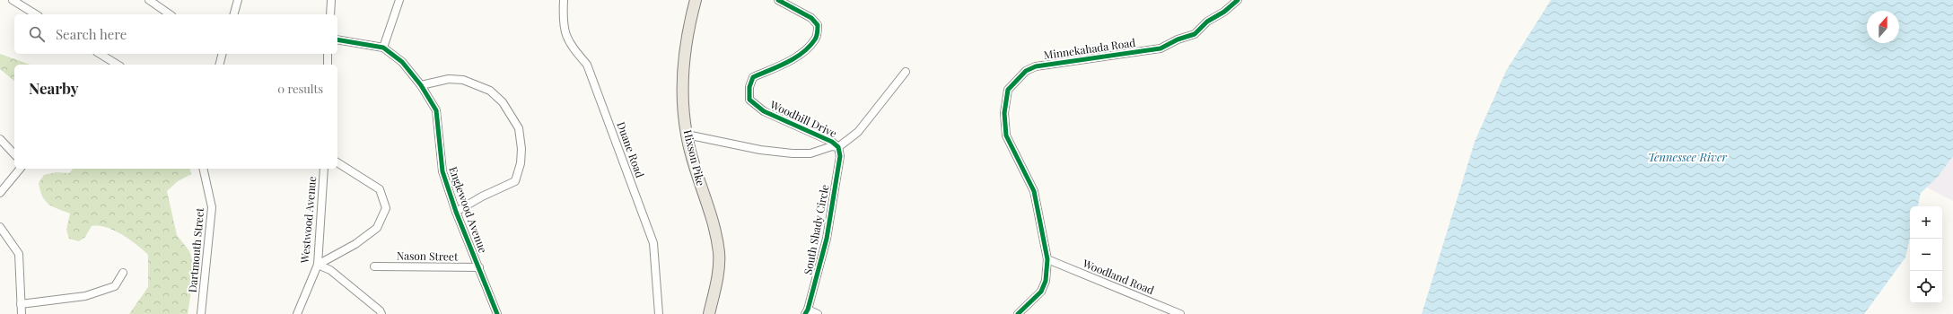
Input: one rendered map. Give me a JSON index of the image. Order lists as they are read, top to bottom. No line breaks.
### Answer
{"streets":{"main road":["Hixson Pike"],"street":["Minnekahada Road","Woodhill Drive","Duane Road","Englewood Avenue","Westwood Avenue","South Shady Circle","Dartmouth Street","Nason Street","Woodland Road"]},"crossings":[["Minnekahada Road","Woodland Road"],["Woodhill Drive","South Shady Circle"],["Englewood Avenue","Nason Street"]],"water":["Tennessee River"],"north":"top","page":{"search":"Search here","heading":["Nearby","0 results"],"map_buttons":["+","−"]}}
